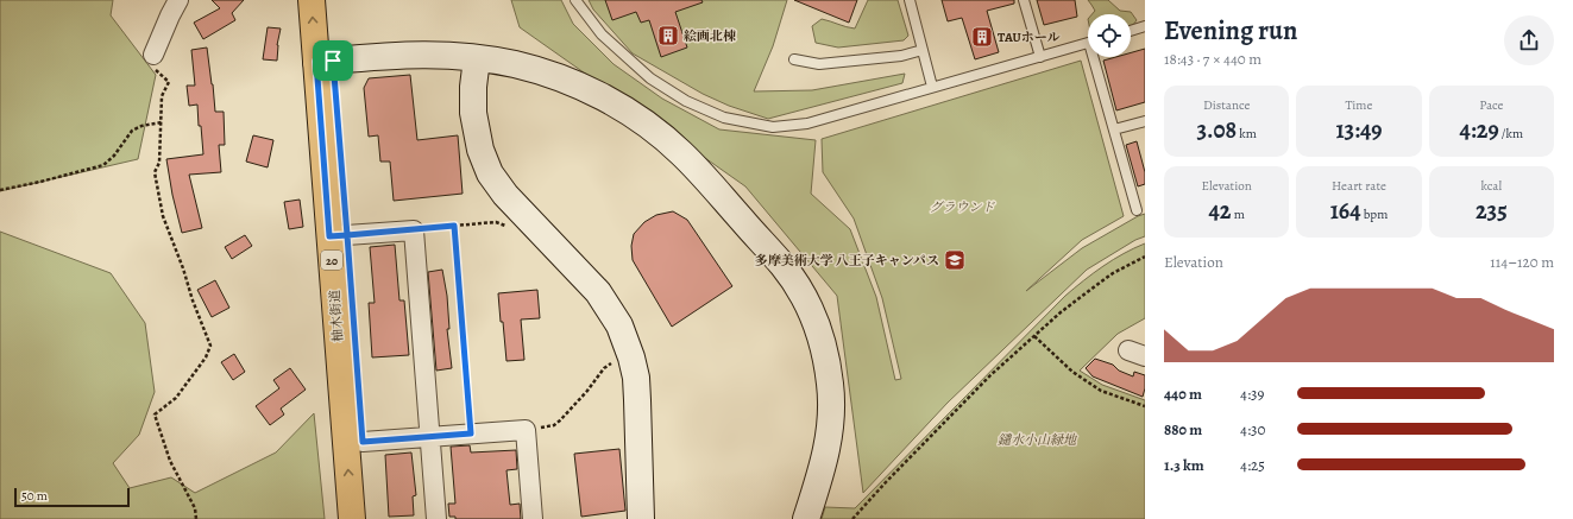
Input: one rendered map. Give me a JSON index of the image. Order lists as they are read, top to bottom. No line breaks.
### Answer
{"streets":{"main road":["20","柚木街道"]},"parks":["グラウンド","鑓水小山緑地"],"places":{"building":["絵画北棟","TAUホール"],"school or university":["多摩美術大学 八王子キャンパス"]},"scale_bar":"50 m","page":{"heading":["Evening run","18:43 · 7 × 440 m"],"stats":[["Distance","3.08 km"],["Time","13:49"],["Pace","4:29 /km"],["Elevation","42 m"],["Heart rate","164 bpm"],["kcal","235"]],"chart":["Elevation","114–120 m"],"list":[{"name":"440 m","note":"4:39"},{"name":"880 m","note":"4:30"},{"name":"1.3 km","note":"4:25"}],"scale":"50 m"}}
